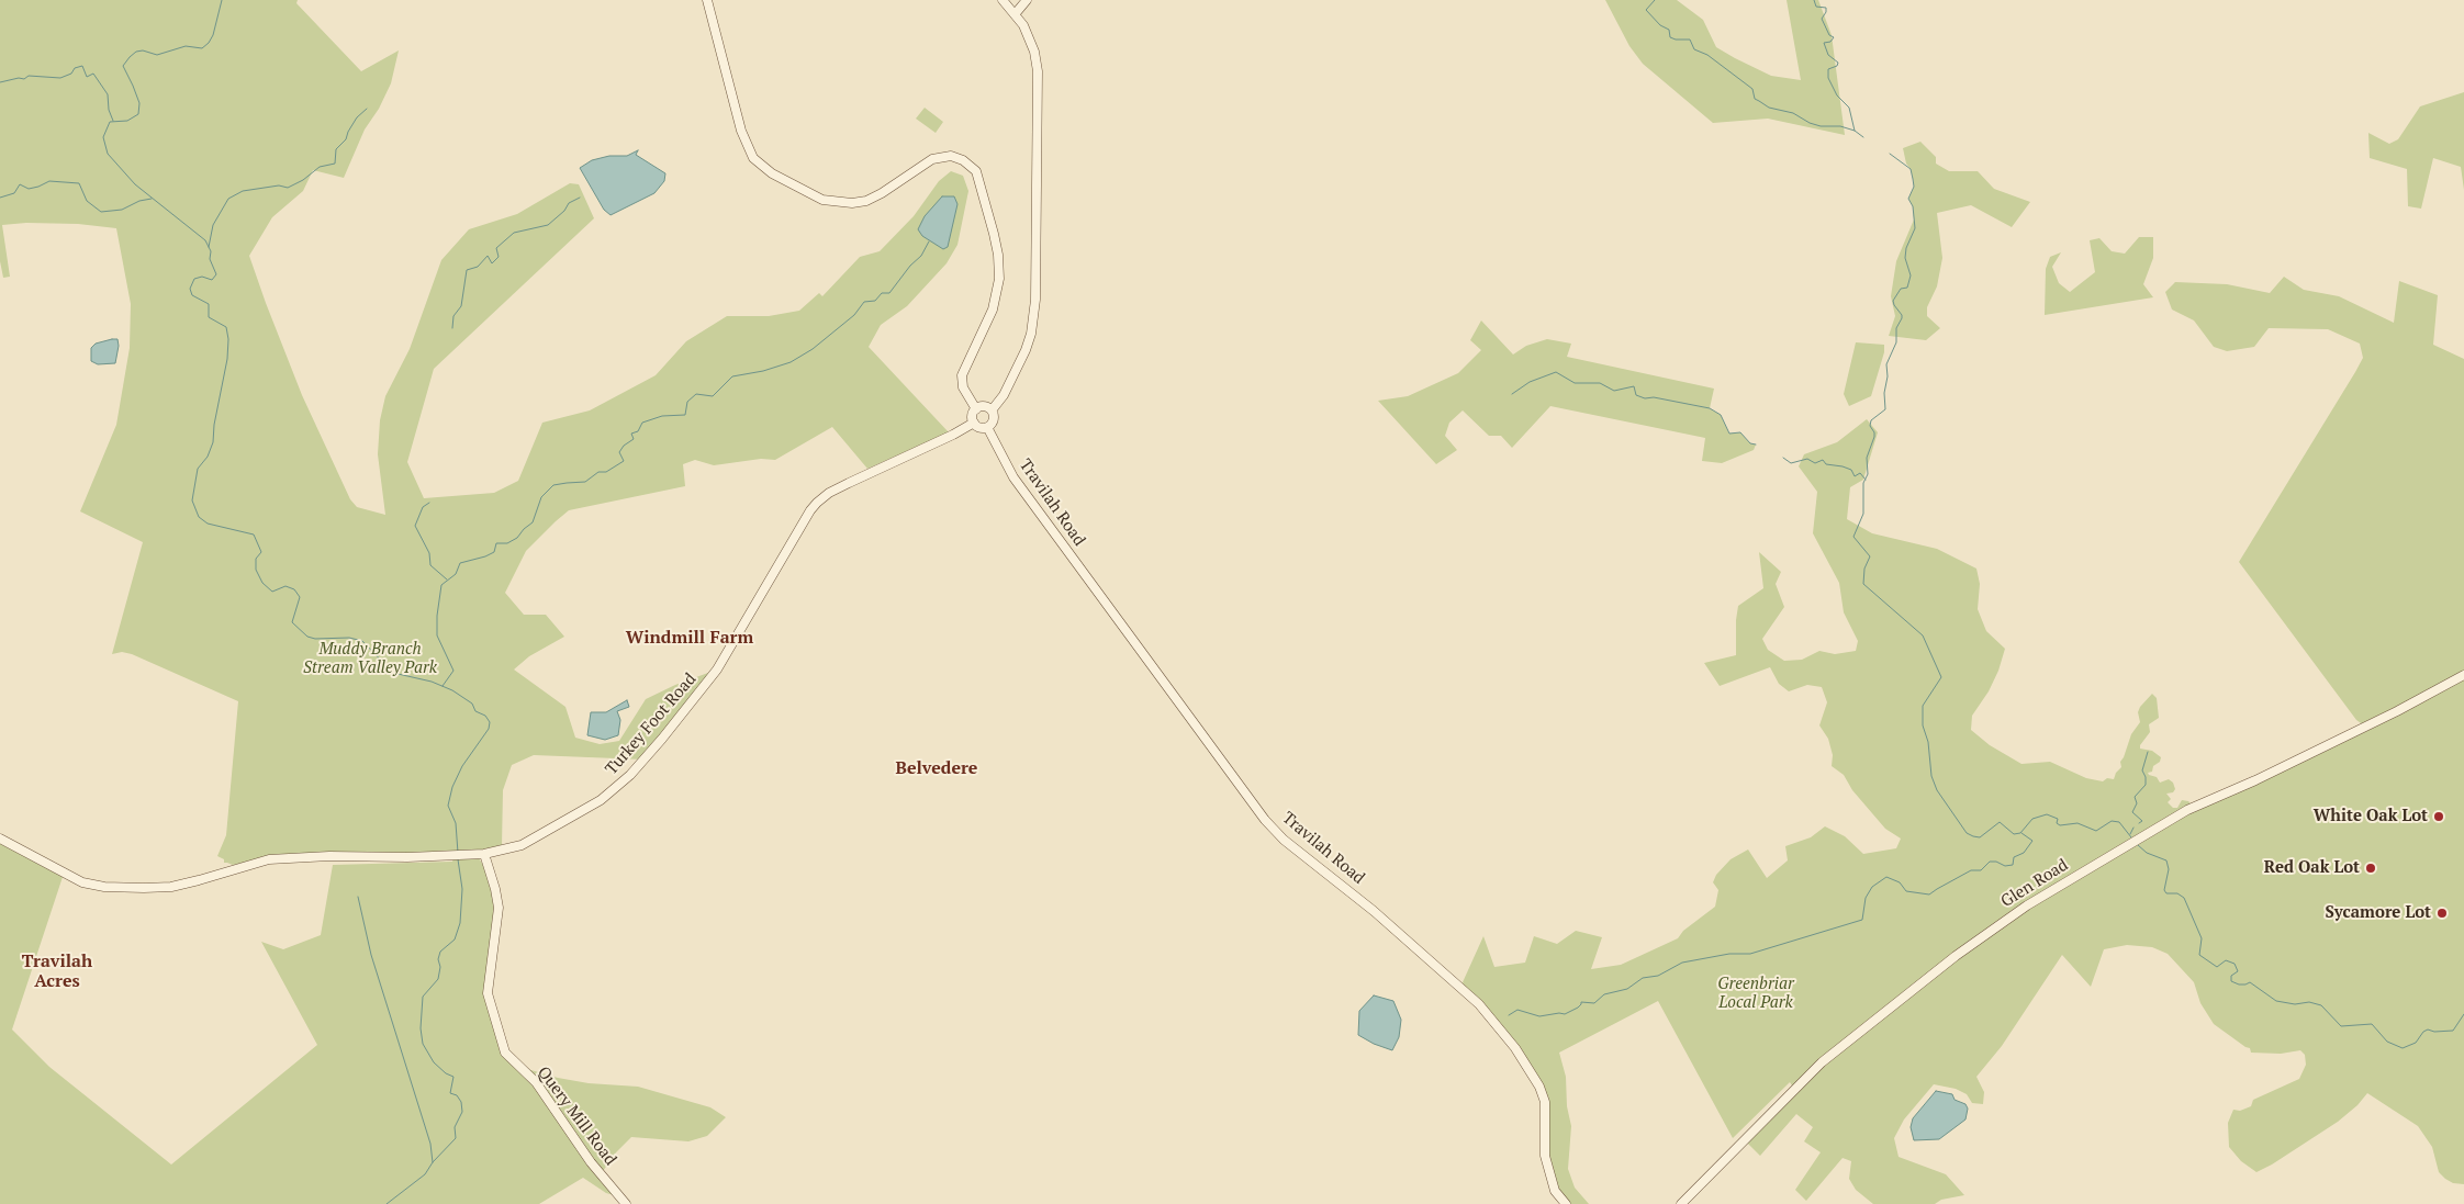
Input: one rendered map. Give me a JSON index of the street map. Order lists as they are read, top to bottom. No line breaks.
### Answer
{"streets":{"main road":["Travilah Road","Turkey Foot Road","Glen Road","Query Mill Road"]},"crossings":[["Travilah Road","Turkey Foot Road"],["Turkey Foot Road","Query Mill Road"]],"districts":["Windmill Farm","Belvedere","Travilah Acres"],"parks":["Muddy Branch Stream Valley Park","Greenbriar Local Park"],"places":["White Oak Lot","Red Oak Lot","Sycamore Lot"]}
